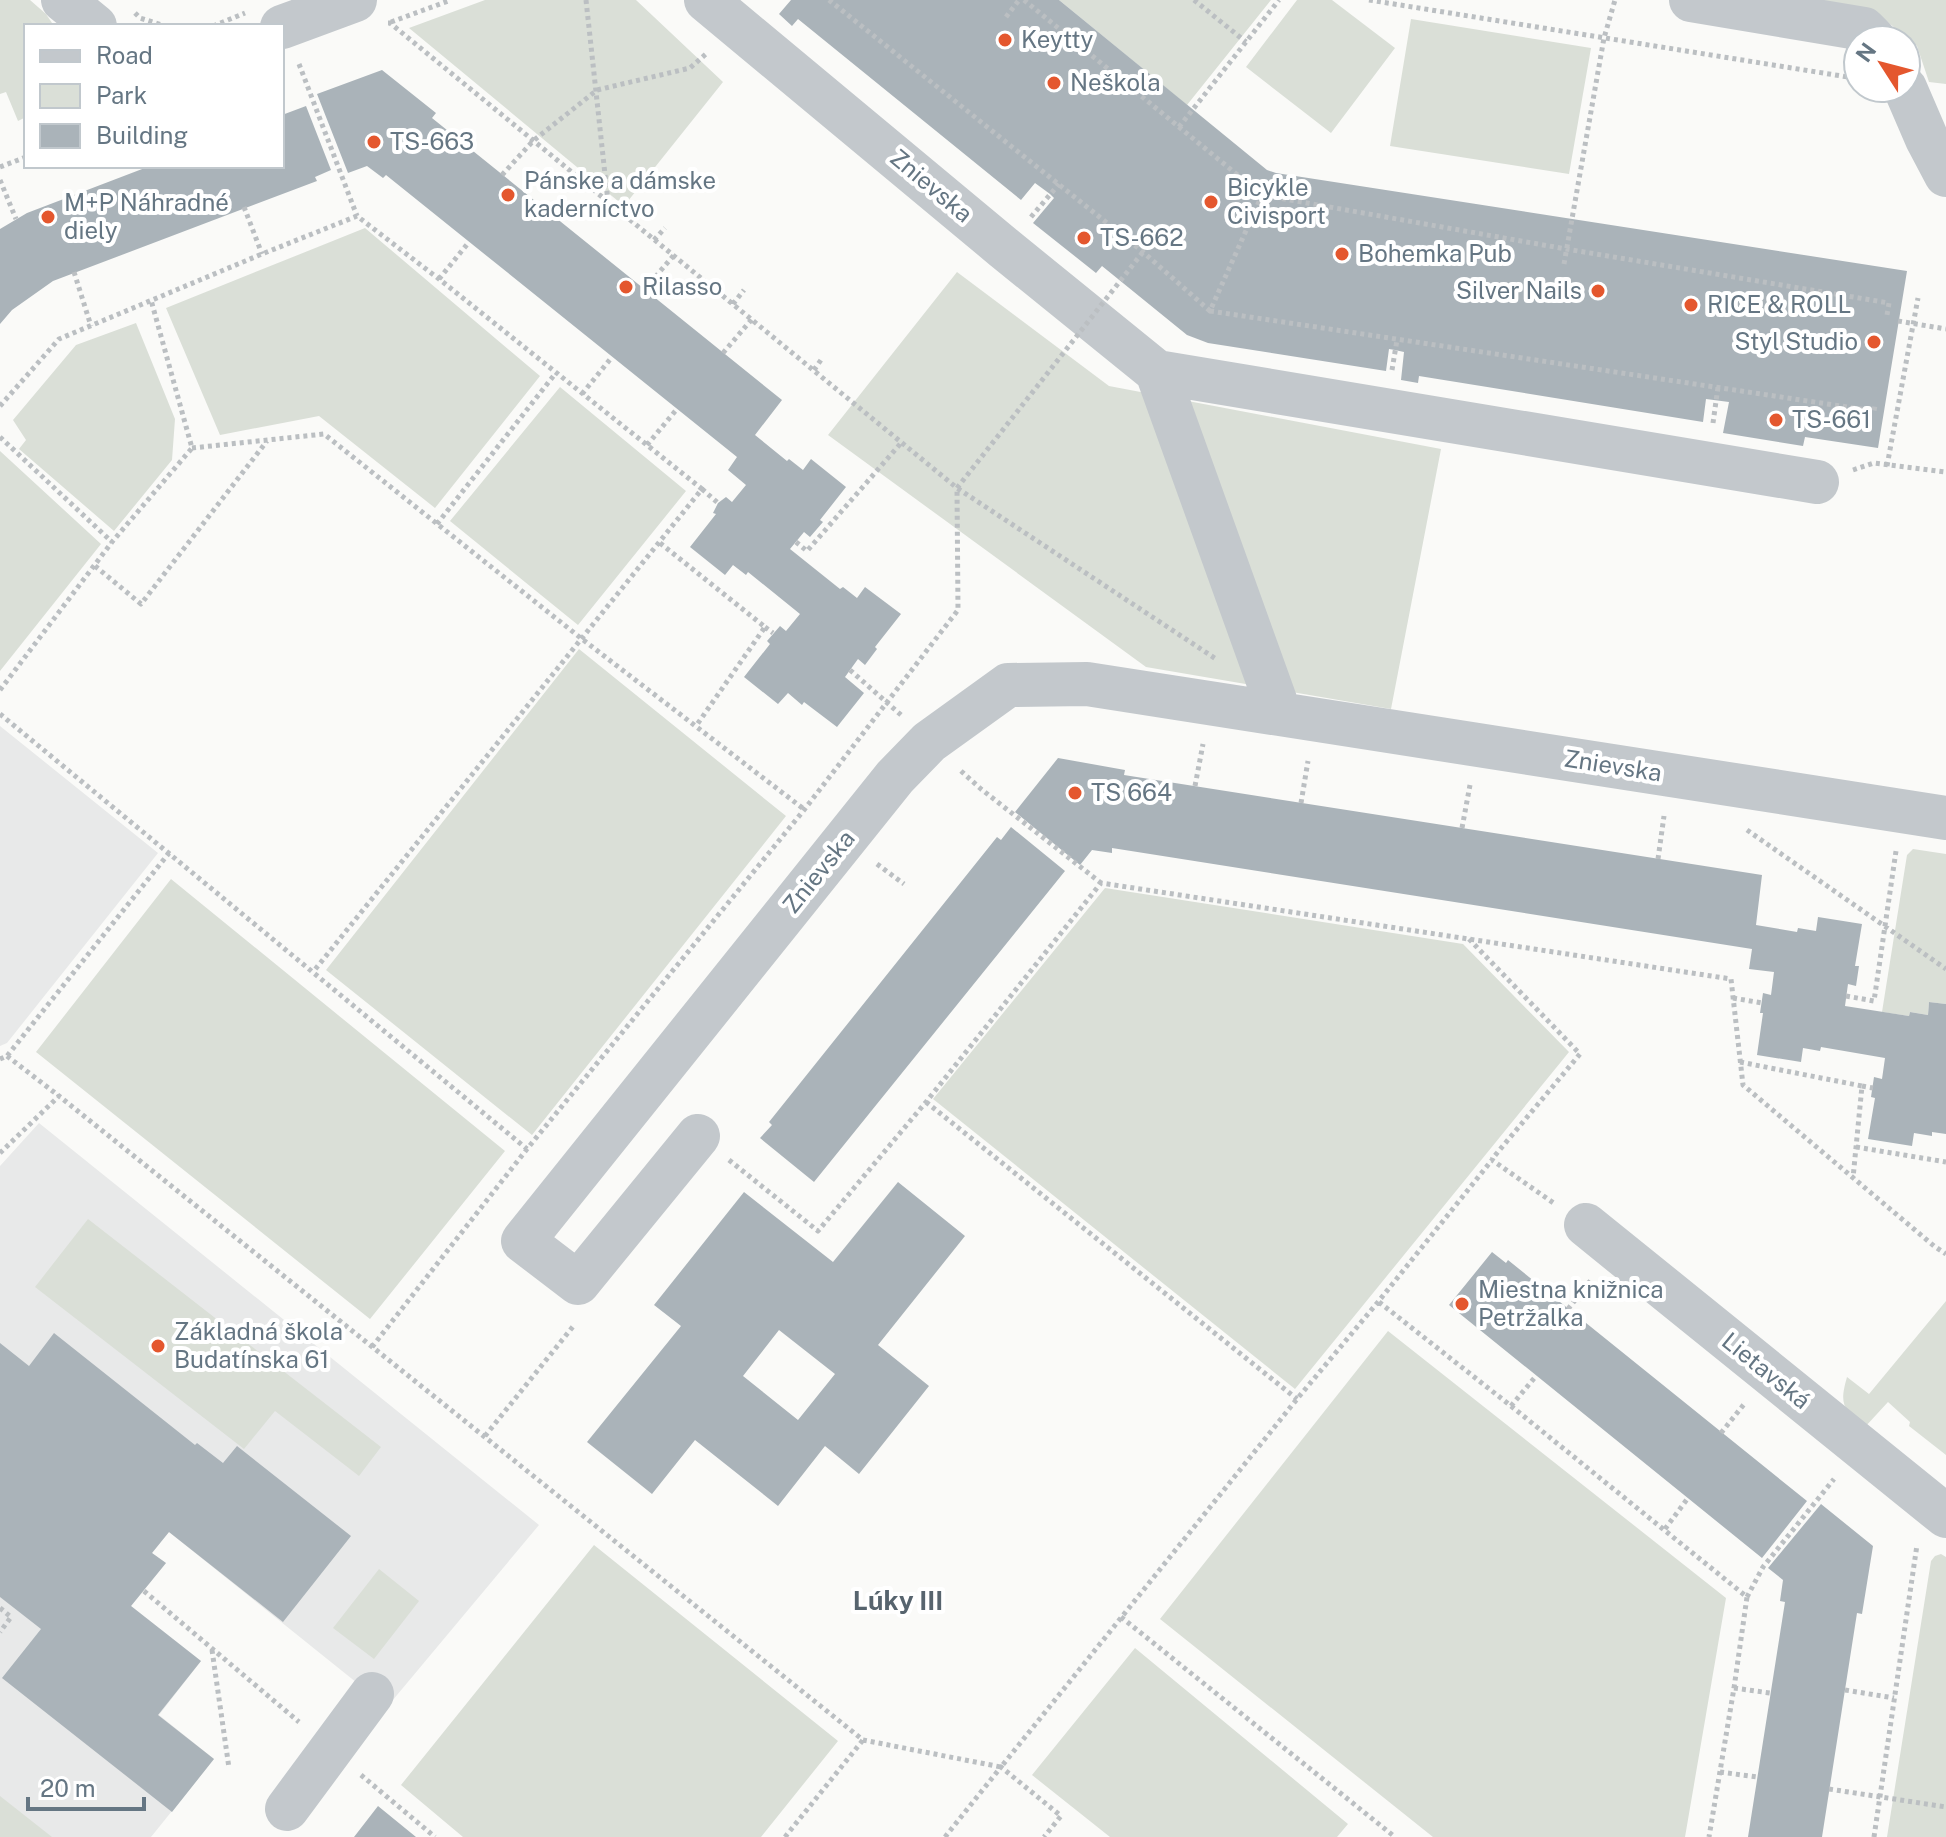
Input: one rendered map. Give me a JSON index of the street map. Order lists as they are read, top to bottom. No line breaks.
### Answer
{"streets":{"street":["Znievska","Lietavská"]},"districts":["Lúky III"],"places":["Keytty","Neškola","TS-663","Pánske a dámske kaderníctvo","Bicykle Civisport","M+P Náhradné diely","TS-662","Bohemka Pub","Rilasso","Silver Nails","RICE & ROLL","Styl Studio","TS-661","TS 664","Miestna knižnica Petržalka","Základná škola Budatínska 61"],"legend":["Road","Park","Building"],"scale_bar":"20 m","north":"top left"}
